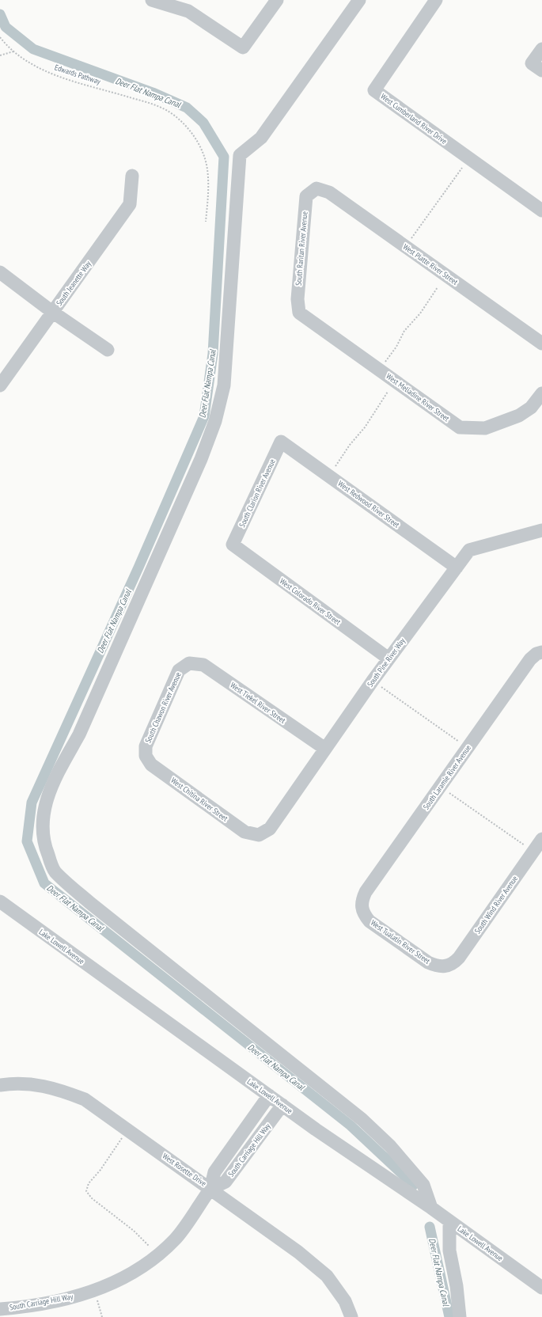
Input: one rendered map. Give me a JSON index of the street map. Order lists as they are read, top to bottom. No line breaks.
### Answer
{"streets":{"street":["West Cumberland River Drive","South Raritan River Avenue","West Platte River Street","South Jeanette Way","West Meliadine River Street","South Clarion River Avenue","West Redwood River Street","West Colorado River Street","South Pine River Way","West Tiekel River Street","South Chawon River Avenue","South Laramie River Avenue","West Chitina River Street","South Wind River Avenue","West Tualatin River Street","Lake Lowell Avenue","South Carriage Hill Way","West Rosette Drive"],"path":["Edwards Pathway"]},"crossings":[["South Raritan River Avenue","West Platte River Street"],["South Raritan River Avenue","West Meliadine River Street"],["South Clarion River Avenue","West Redwood River Street"],["South Clarion River Avenue","West Colorado River Street"],["West Redwood River Street","South Pine River Way"],["West Colorado River Street","South Pine River Way"],["South Pine River Way","West Tiekel River Street"],["South Pine River Way","West Chitina River Street"],["West Tiekel River Street","South Chawon River Avenue"],["South Chawon River Avenue","West Chitina River Street"],["South Laramie River Avenue","West Tualatin River Street"],["South Wind River Avenue","West Tualatin River Street"],["Lake Lowell Avenue","South Carriage Hill Way"],["South Carriage Hill Way","West Rosette Drive"]],"water":["Deer Flat Nampa Canal"]}
